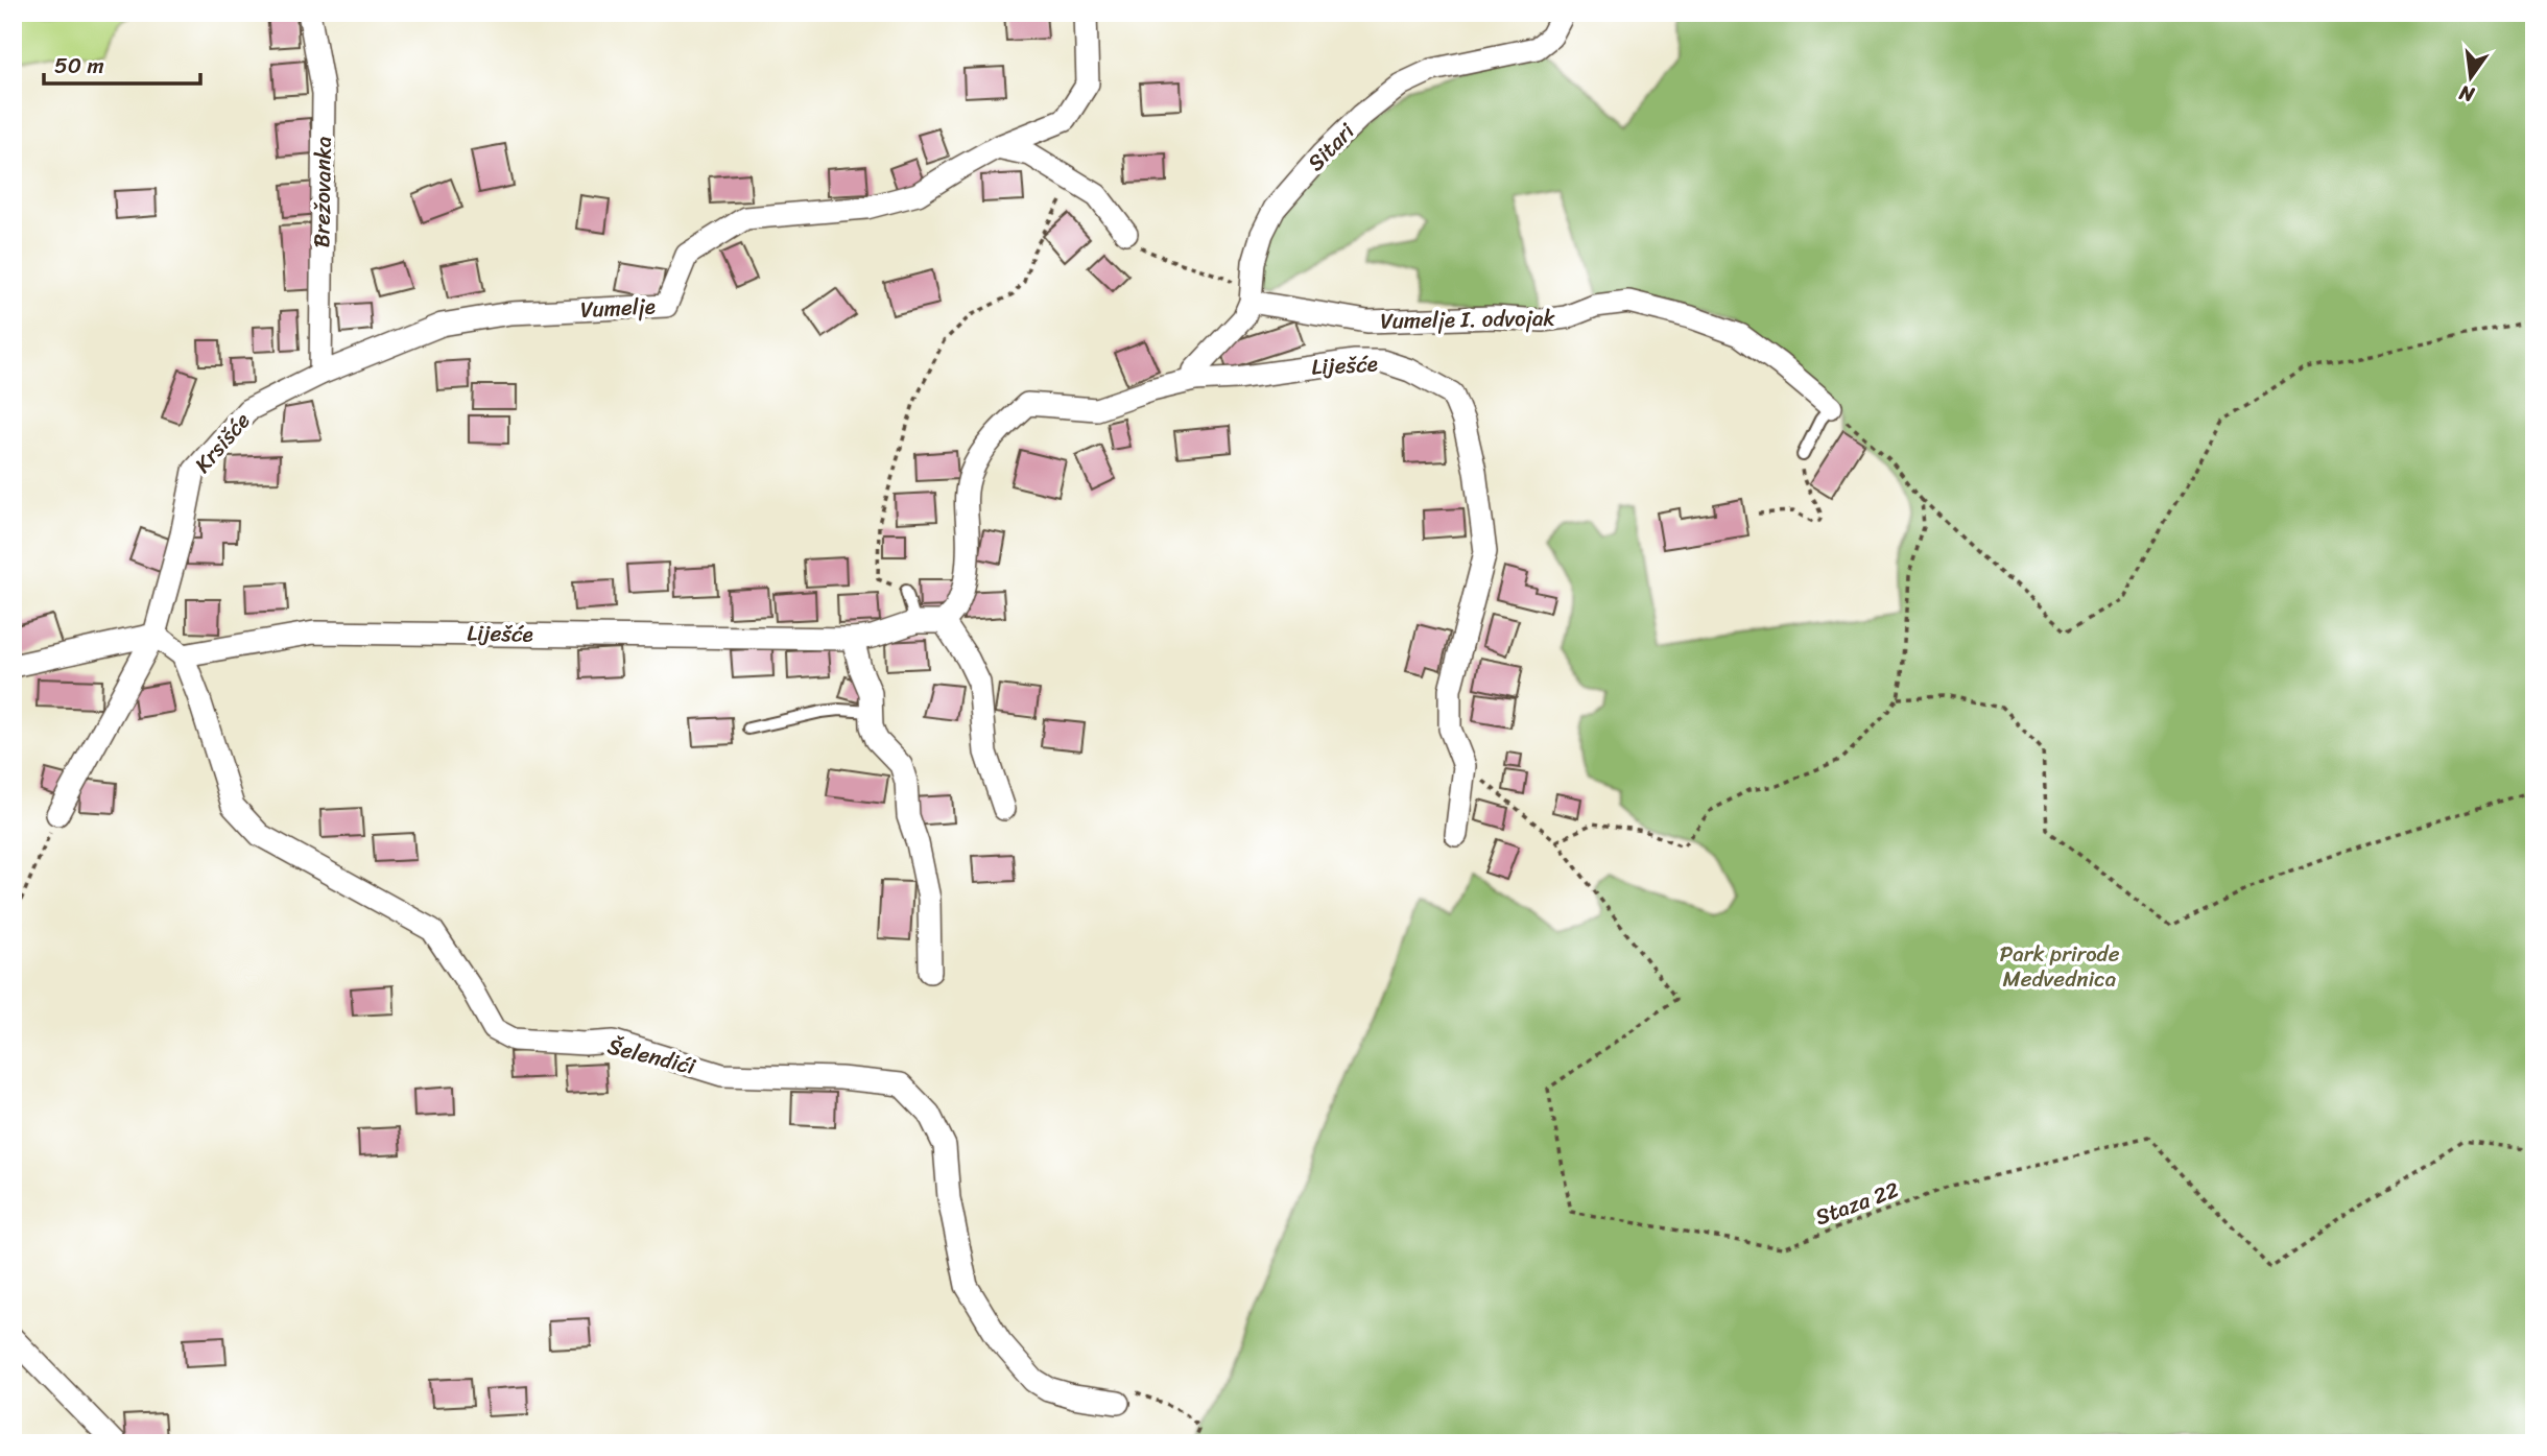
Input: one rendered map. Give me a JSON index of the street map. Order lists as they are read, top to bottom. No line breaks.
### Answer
{"streets":{"street":["Sitari","Brežovanka","Vumelje","Vumelje I. odvojak","Liješće","Krsišće","Šelendići"],"path":["Staza 22"]},"crossings":[["Sitari","Vumelje I. odvojak"],["Sitari","Liješće"],["Brežovanka","Vumelje"],["Brežovanka","Krsišće"],["Vumelje","Krsišće"],["Liješće","Šelendići"]],"parks":["Park prirode Medvednica"],"scale_bar":"50 m","north":"bottom"}
